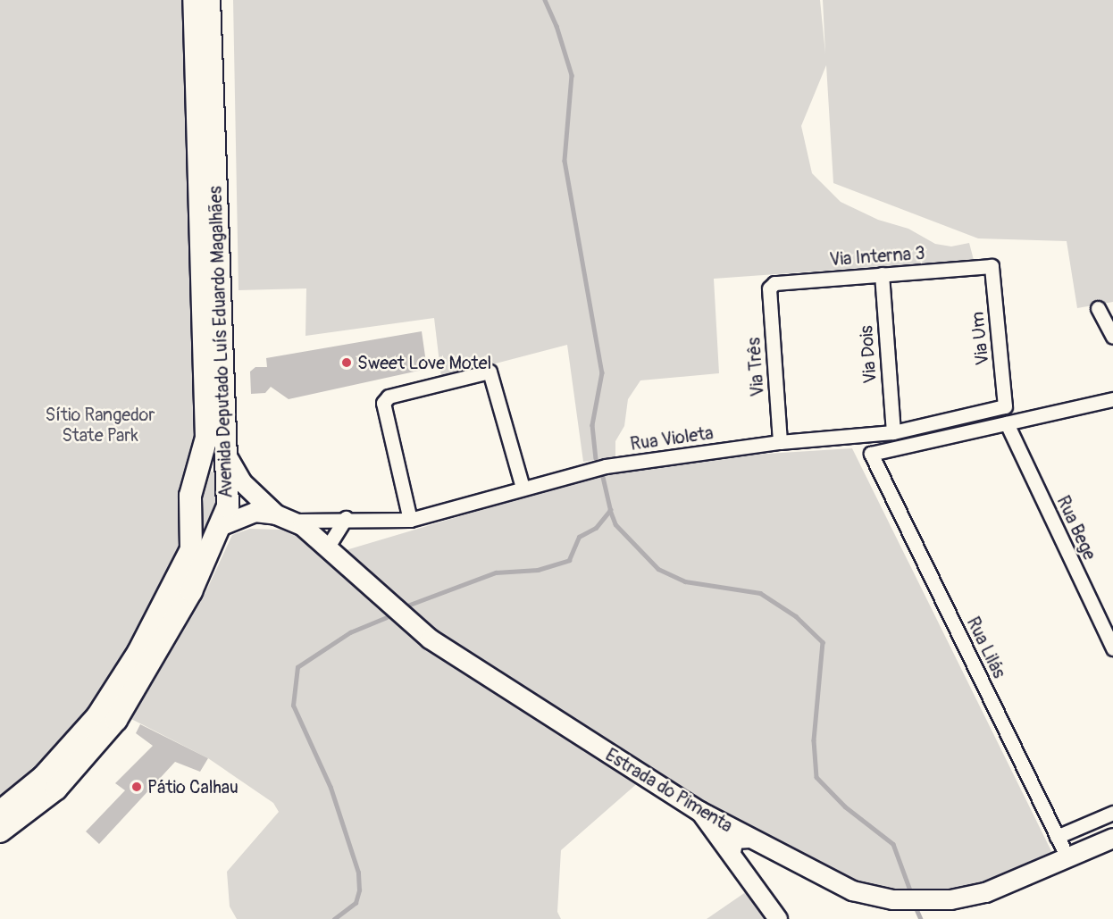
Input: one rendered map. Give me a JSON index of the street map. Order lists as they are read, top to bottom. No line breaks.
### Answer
{"streets":{"main road":["Avenida Deputado Luís Eduardo Magalhães","Estrada do Pimenta"],"street":["Via Interna 3","Via Um","Via Dois","Via Três","Rua Violeta","Rua Bege","Rua Lilás"]},"crossings":[["Via Interna 3","Via Um"],["Via Interna 3","Via Dois"],["Via Interna 3","Via Três"],["Via Um","Rua Violeta"],["Avenida Deputado Luís Eduardo Magalhães","Estrada do Pimenta"],["Via Dois","Rua Violeta"],["Via Três","Rua Violeta"],["Rua Violeta","Estrada do Pimenta"],["Rua Bege","Rua Lilás"],["Rua Lilás","Estrada do Pimenta"]],"parks":["Sítio Rangedor State Park"],"places":["Sweet Love Motel","Pátio Calhau"]}
